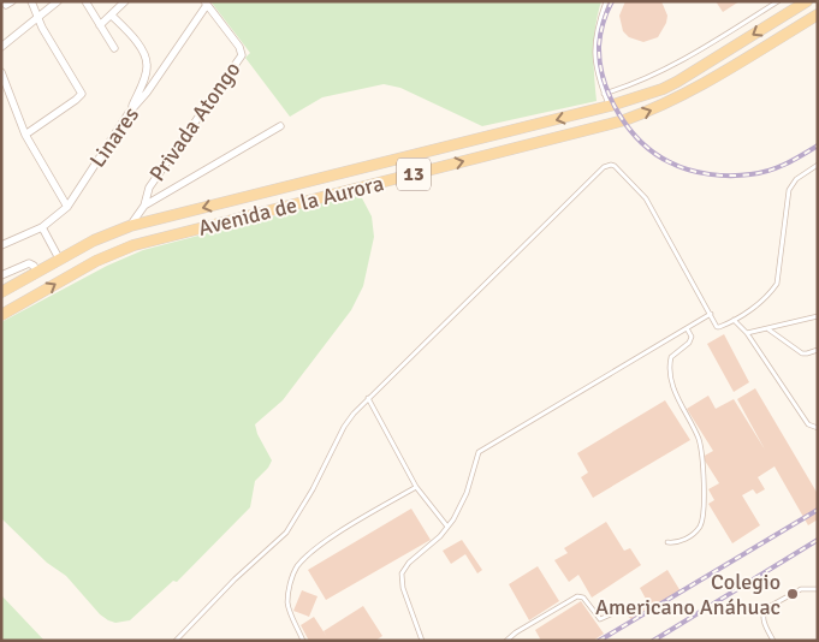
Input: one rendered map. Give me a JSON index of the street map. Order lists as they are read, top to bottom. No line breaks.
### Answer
{"streets":{"main road":["13","Avenida de la Aurora"],"street":["Privada Atongo","Linares"]},"crossings":[["Privada Atongo","Linares"],["Privada Atongo","Avenida de la Aurora"]],"places":["Colegio Americano Anáhuac"]}
